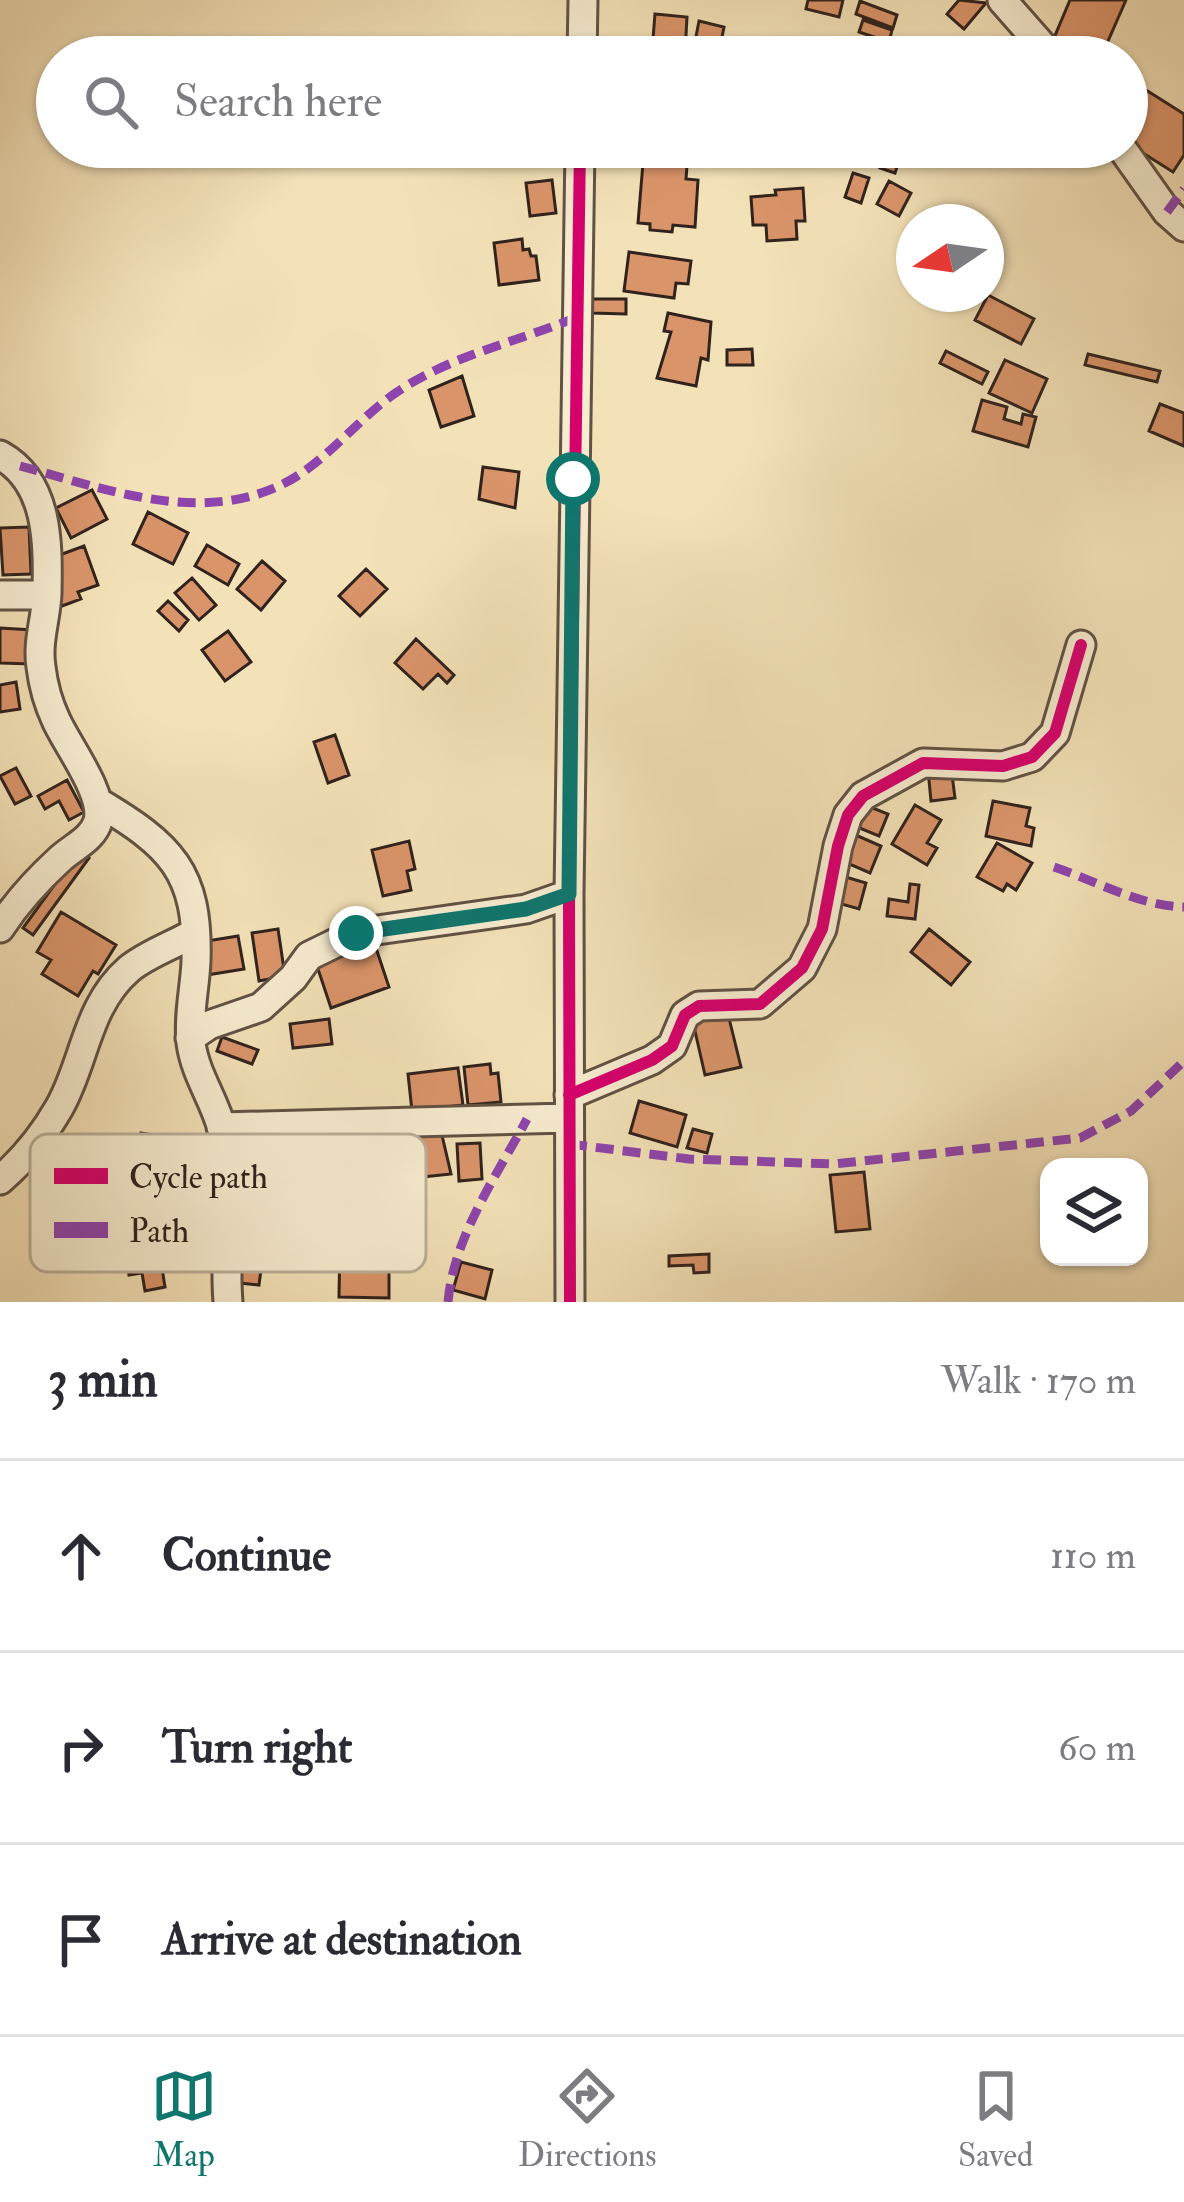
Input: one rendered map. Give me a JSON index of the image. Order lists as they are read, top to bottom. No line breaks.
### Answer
{"legend":["Cycle path","Path"],"north":"left","page":{"search":"Search here","heading":["3 min","Walk · 170 m"],"list":[["Continue","110 m"],["Turn right","60 m"],"Arrive at destination"],"nav":["Map","Directions","Saved"]}}
